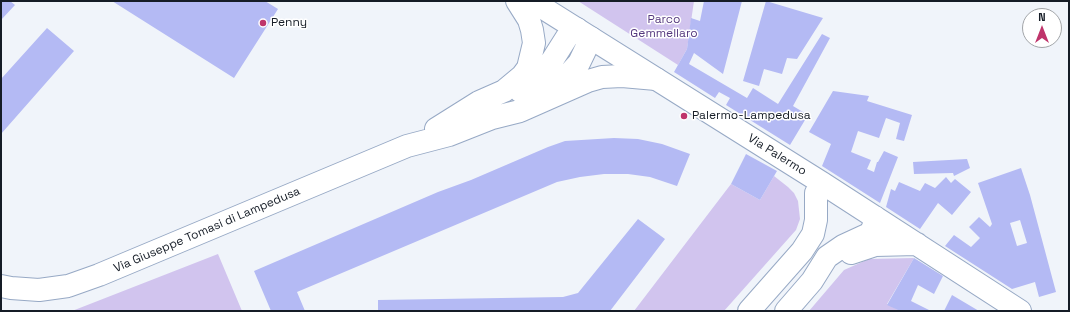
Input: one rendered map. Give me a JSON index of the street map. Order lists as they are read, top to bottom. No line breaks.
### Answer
{"streets":{"street":["Via Palermo","Via Giuseppe Tomasi di Lampedusa"]},"parks":["Parco Gemmellaro"],"places":["Penny","Palermo-Lampedusa"],"north":"top"}
